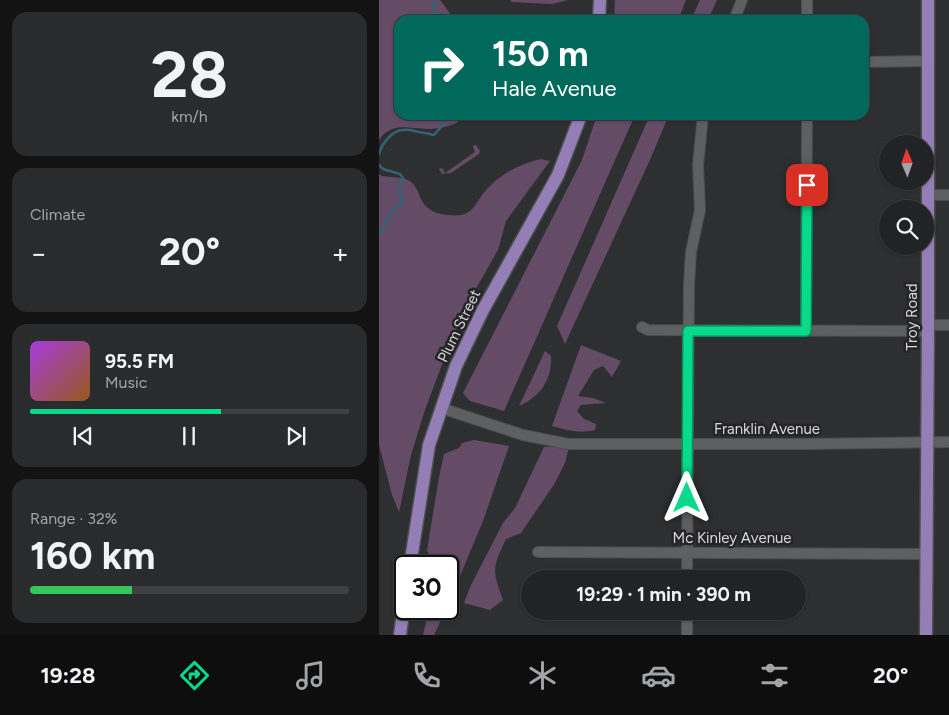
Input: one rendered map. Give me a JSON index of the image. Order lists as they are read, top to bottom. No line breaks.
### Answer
{"streets":{"main road":["Troy Road","Plum Street"],"street":["Franklin Avenue","Mc Kinley Avenue"]},"crossings":[["Troy Road","Franklin Avenue"],["Troy Road","Mc Kinley Avenue"],["Plum Street","Franklin Avenue"]],"north":"top","page":{"tile":[["28","km/h"],"Climate",["Range · 32%","160 km"]],"turn":["150 m","Hale Avenue"],"heat":["−","20°","+"],"song":["95.5 FM","Music"],"limit":"30","trip":"19:29 · 1 min · 390 m","tabs":["19:28","20°"]}}
